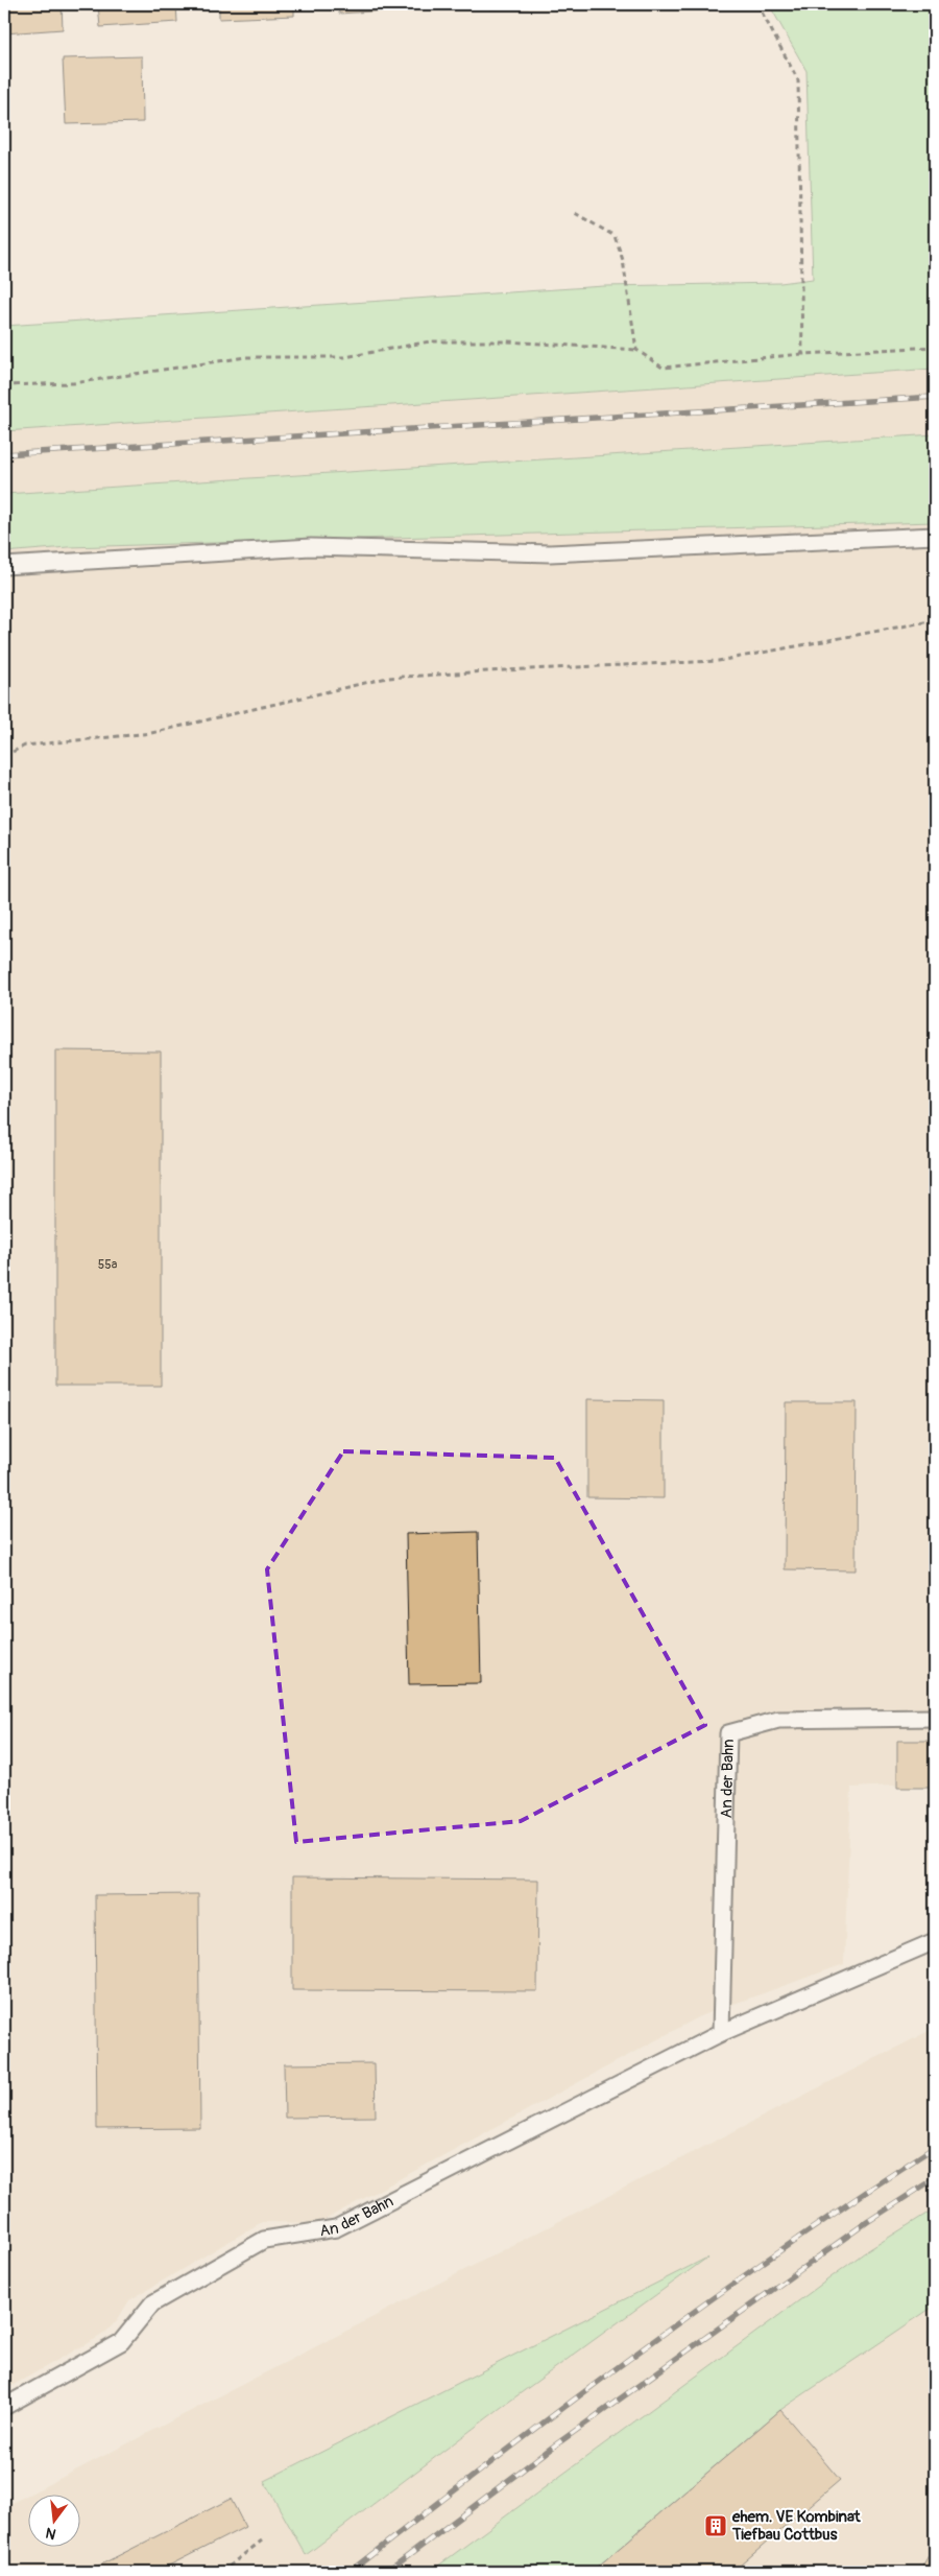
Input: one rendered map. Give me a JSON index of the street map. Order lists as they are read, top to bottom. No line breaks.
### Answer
{"streets":{"lane":["An der Bahn"]},"places":{"building":["ehem. VE Kombinat Tiefbau Cottbus"]},"house_numbers":["55a"],"north":"bottom"}
